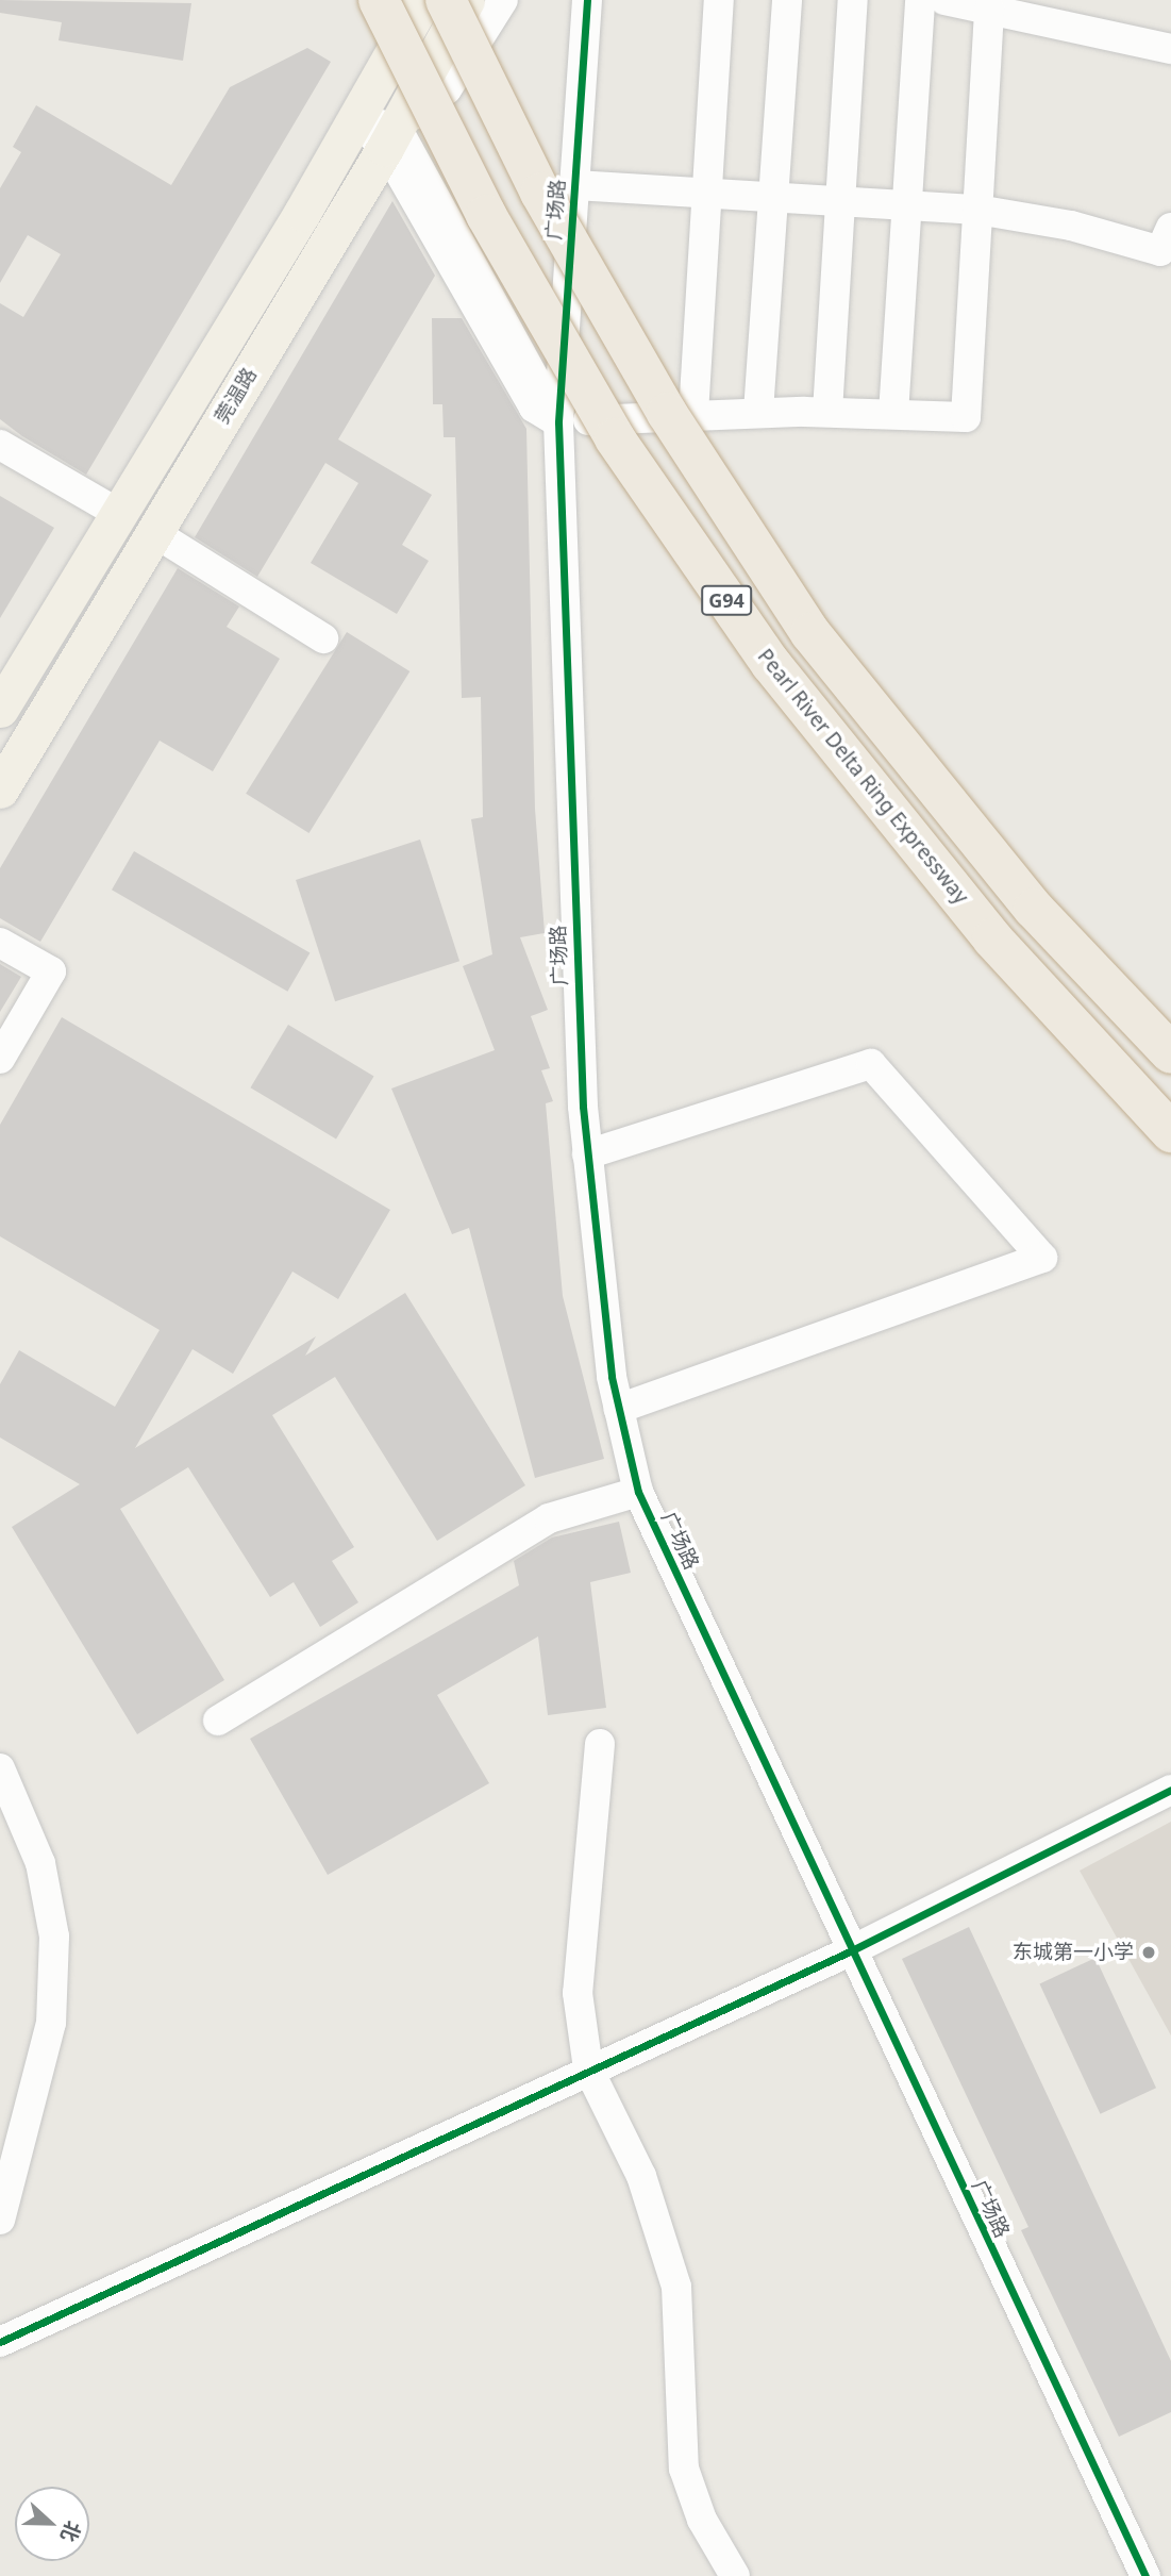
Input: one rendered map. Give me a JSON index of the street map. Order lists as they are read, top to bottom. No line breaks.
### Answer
{"streets":{"highway":["G94","Pearl River Delta Ring Expressway"],"main road":["莞温路"],"street":["广场路"]},"places":["东城第一小学"],"north":"right"}
